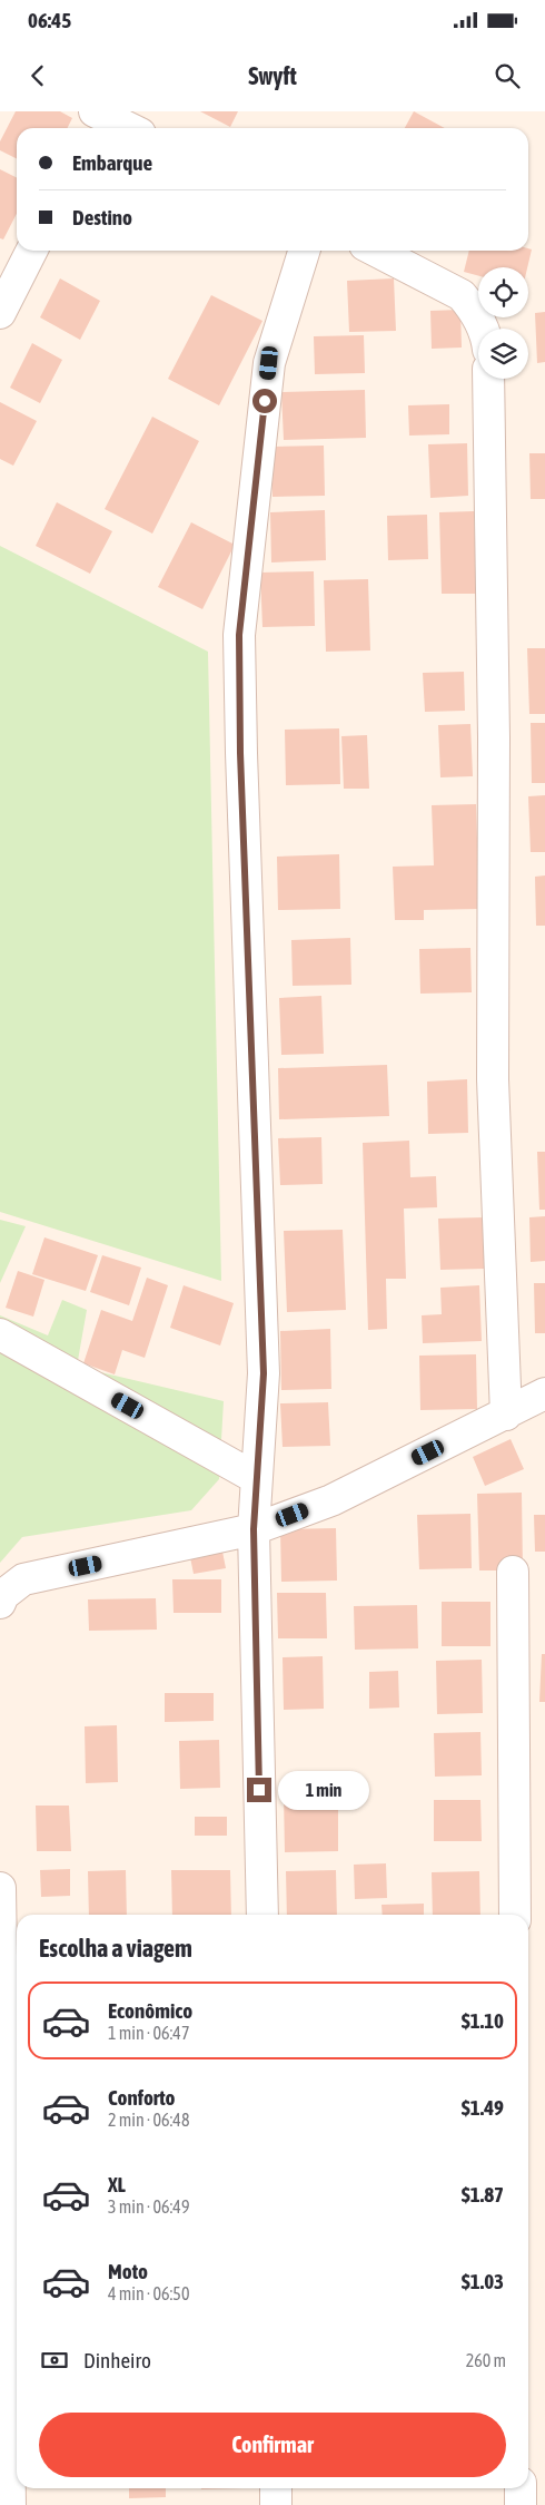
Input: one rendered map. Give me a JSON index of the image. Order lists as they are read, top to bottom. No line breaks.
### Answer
{"page":{"status":"06:45","header":"Swyft","banner":["Embarque","Destino"],"bubble":"1 min","heading":"Escolha a viagem","list":[{"name":"Econômico","note":"1 min · 06:47","value":"$1.10"},{"name":"Conforto","note":"2 min · 06:48","value":"$1.49"},{"name":"XL","note":"3 min · 06:49","value":"$1.87"},{"name":"Moto","note":"4 min · 06:50","value":"$1.03"}],"pay":["Dinheiro","260 m"],"buttons":"Confirmar"}}
